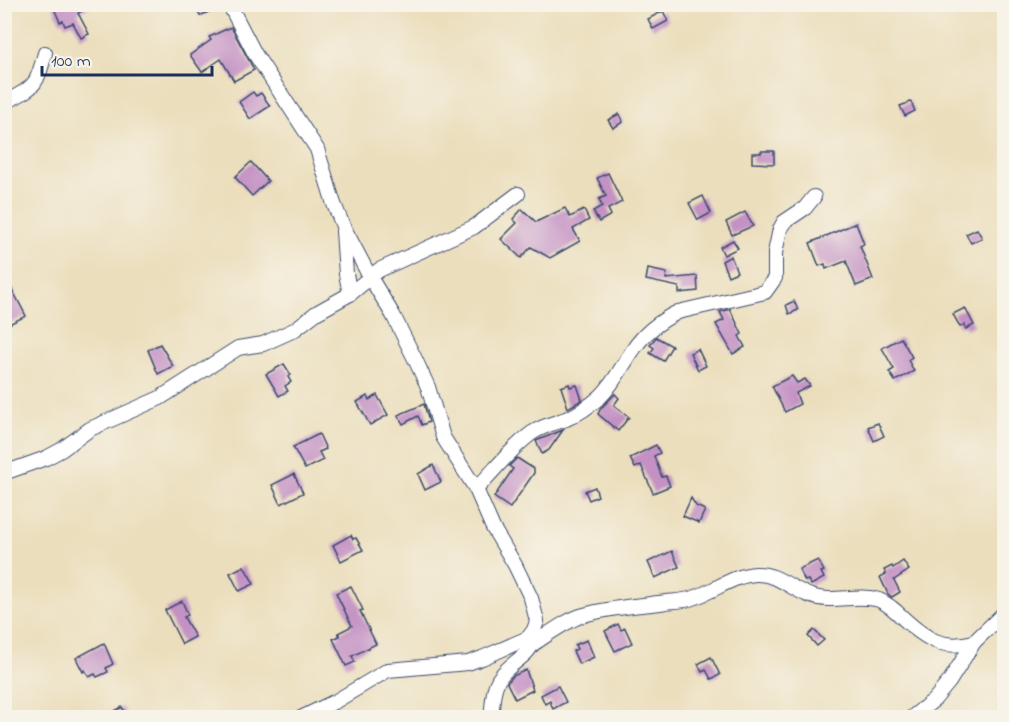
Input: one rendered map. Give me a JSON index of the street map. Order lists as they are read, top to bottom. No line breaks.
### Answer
{"scale_bar":"100 m"}
